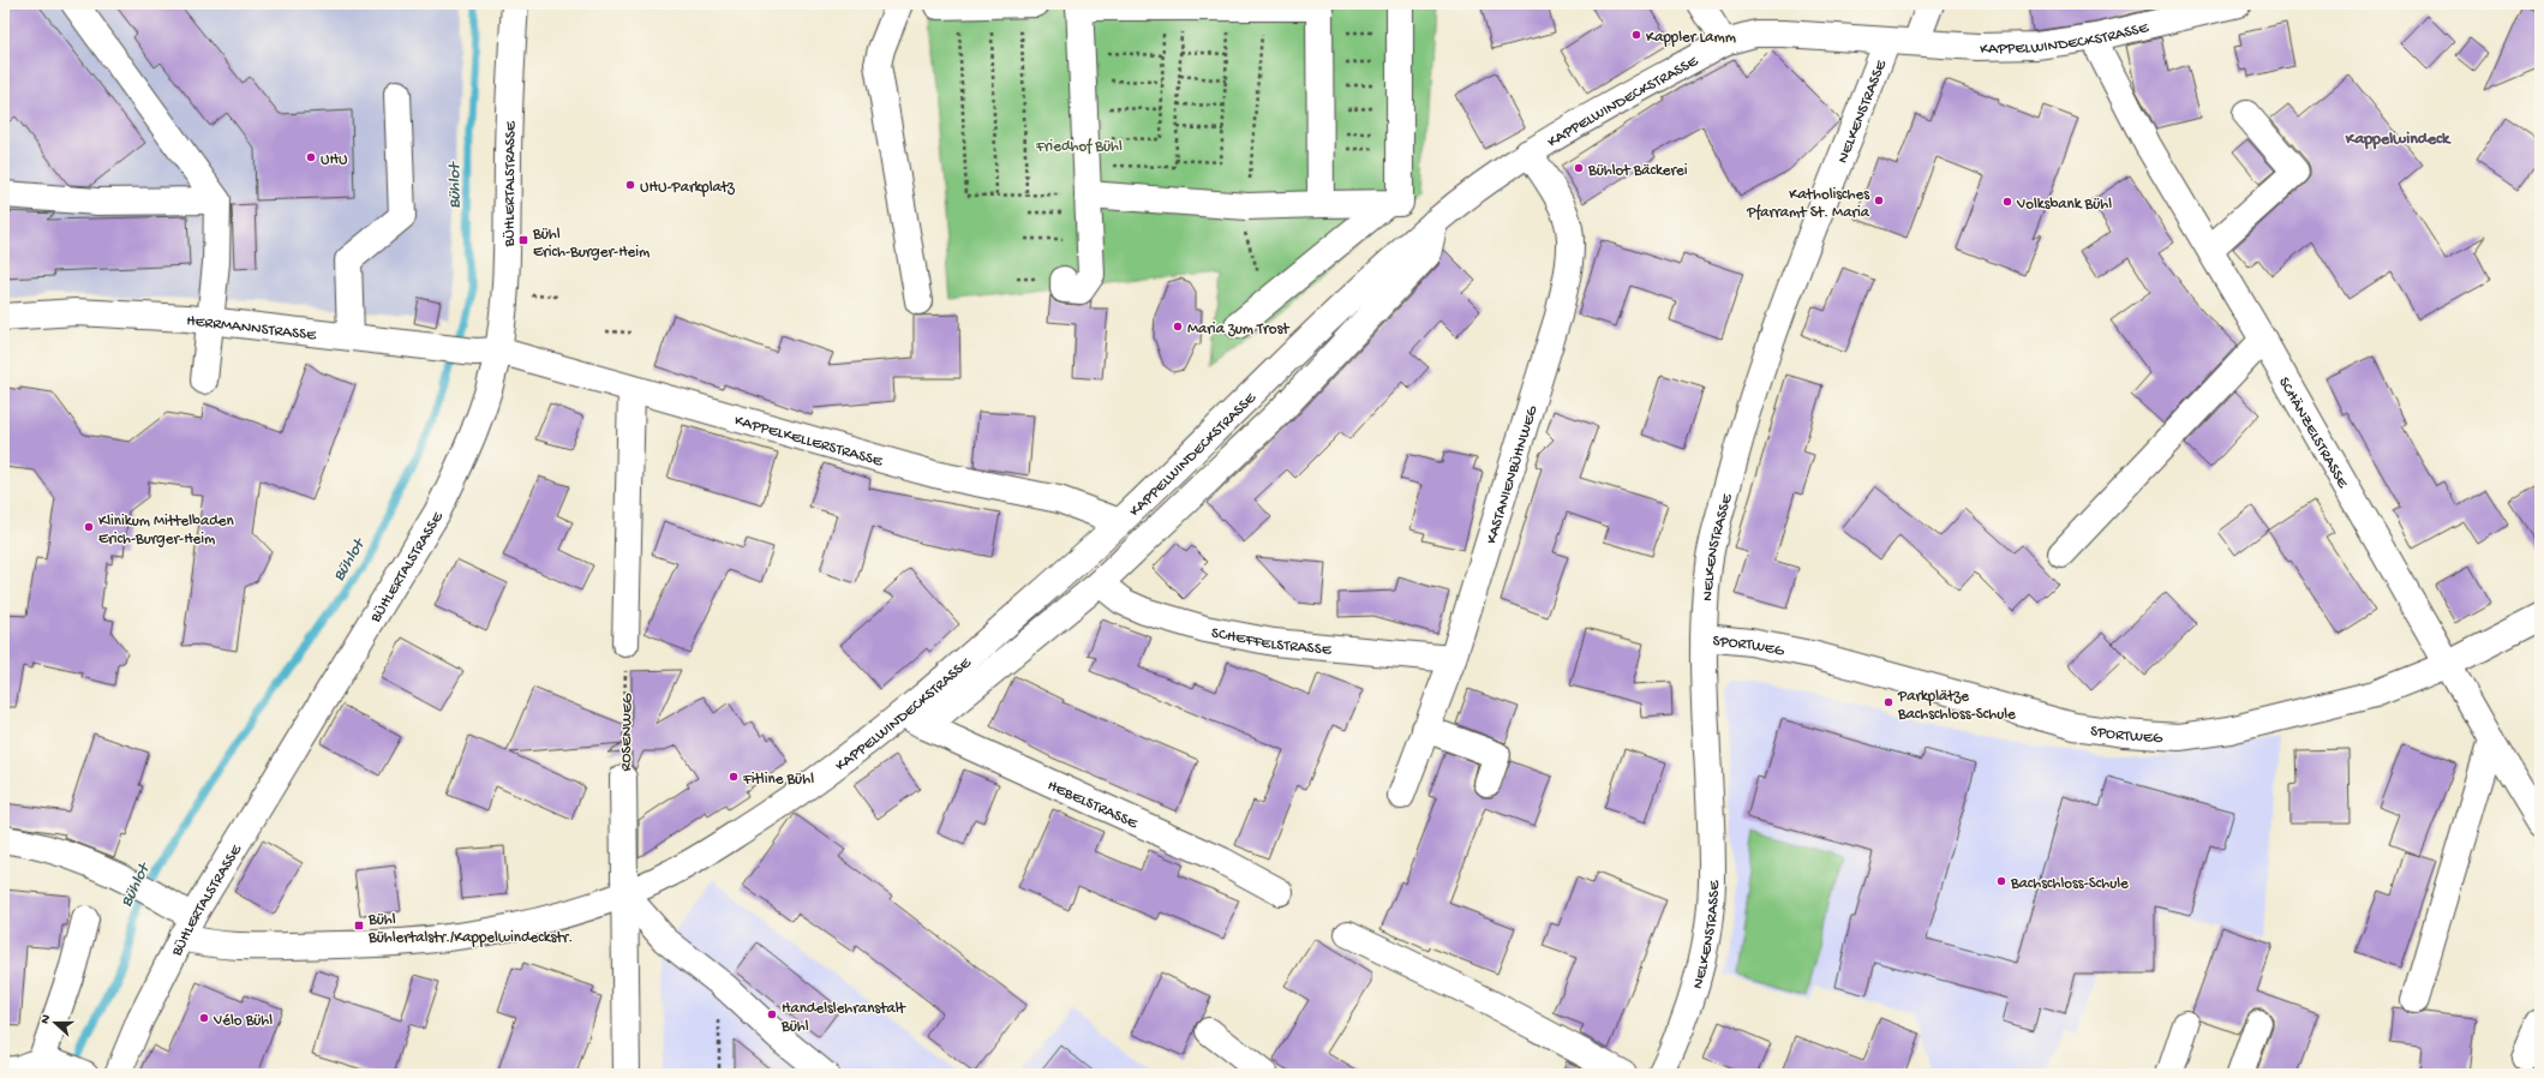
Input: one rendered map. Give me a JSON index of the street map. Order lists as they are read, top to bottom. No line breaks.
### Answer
{"streets":{"street":["KAPPELWINDECKSTRASSE","NELKENSTRASSE","BÜHLERTALSTRASSE","HERRMANNSTRASSE","SCHÄNZELSTRASSE","KAPPELKELLERSTRASSE","KASTANIENBÜHNWEG","SCHEFFELSTRASSE","SPORTWEG","ROSENWEG","HEBELSTRASSE"]},"crossings":[["KAPPELWINDECKSTRASSE","NELKENSTRASSE"],["KAPPELWINDECKSTRASSE","BÜHLERTALSTRASSE"],["KAPPELWINDECKSTRASSE","SCHÄNZELSTRASSE"],["KAPPELWINDECKSTRASSE","KAPPELKELLERSTRASSE"],["KAPPELWINDECKSTRASSE","KASTANIENBÜHNWEG"],["KAPPELWINDECKSTRASSE","SCHEFFELSTRASSE"],["KAPPELWINDECKSTRASSE","ROSENWEG"],["KAPPELWINDECKSTRASSE","HEBELSTRASSE"],["NELKENSTRASSE","SPORTWEG"],["BÜHLERTALSTRASSE","HERRMANNSTRASSE"],["BÜHLERTALSTRASSE","KAPPELKELLERSTRASSE"],["HERRMANNSTRASSE","KAPPELKELLERSTRASSE"],["SCHÄNZELSTRASSE","SPORTWEG"],["KASTANIENBÜHNWEG","SCHEFFELSTRASSE"]],"districts":["Kappelwindeck"],"water":["Bühlot"],"parks":["Friedhof Bühl"],"places":{"other":["Kappler Lamm","UHU","Bühlot Bäckerei","UHU-Parkplatz","Katholisches Pfarramt St. Maria","Volksbank Bühl","Maria zum Trost","Klinikum Mittelbaden Erich-Burger-Heim","Parkplätze Bachschloss-Schule","Fitline Bühl","Bachschloss-Schule","Handelslehranstalt Bühl","Vélo Bühl"],"transit":["Bühl Erich-Burger-Heim","Bühl Bühlertalstr./Kappelwindeckstr."]},"north":"left"}
